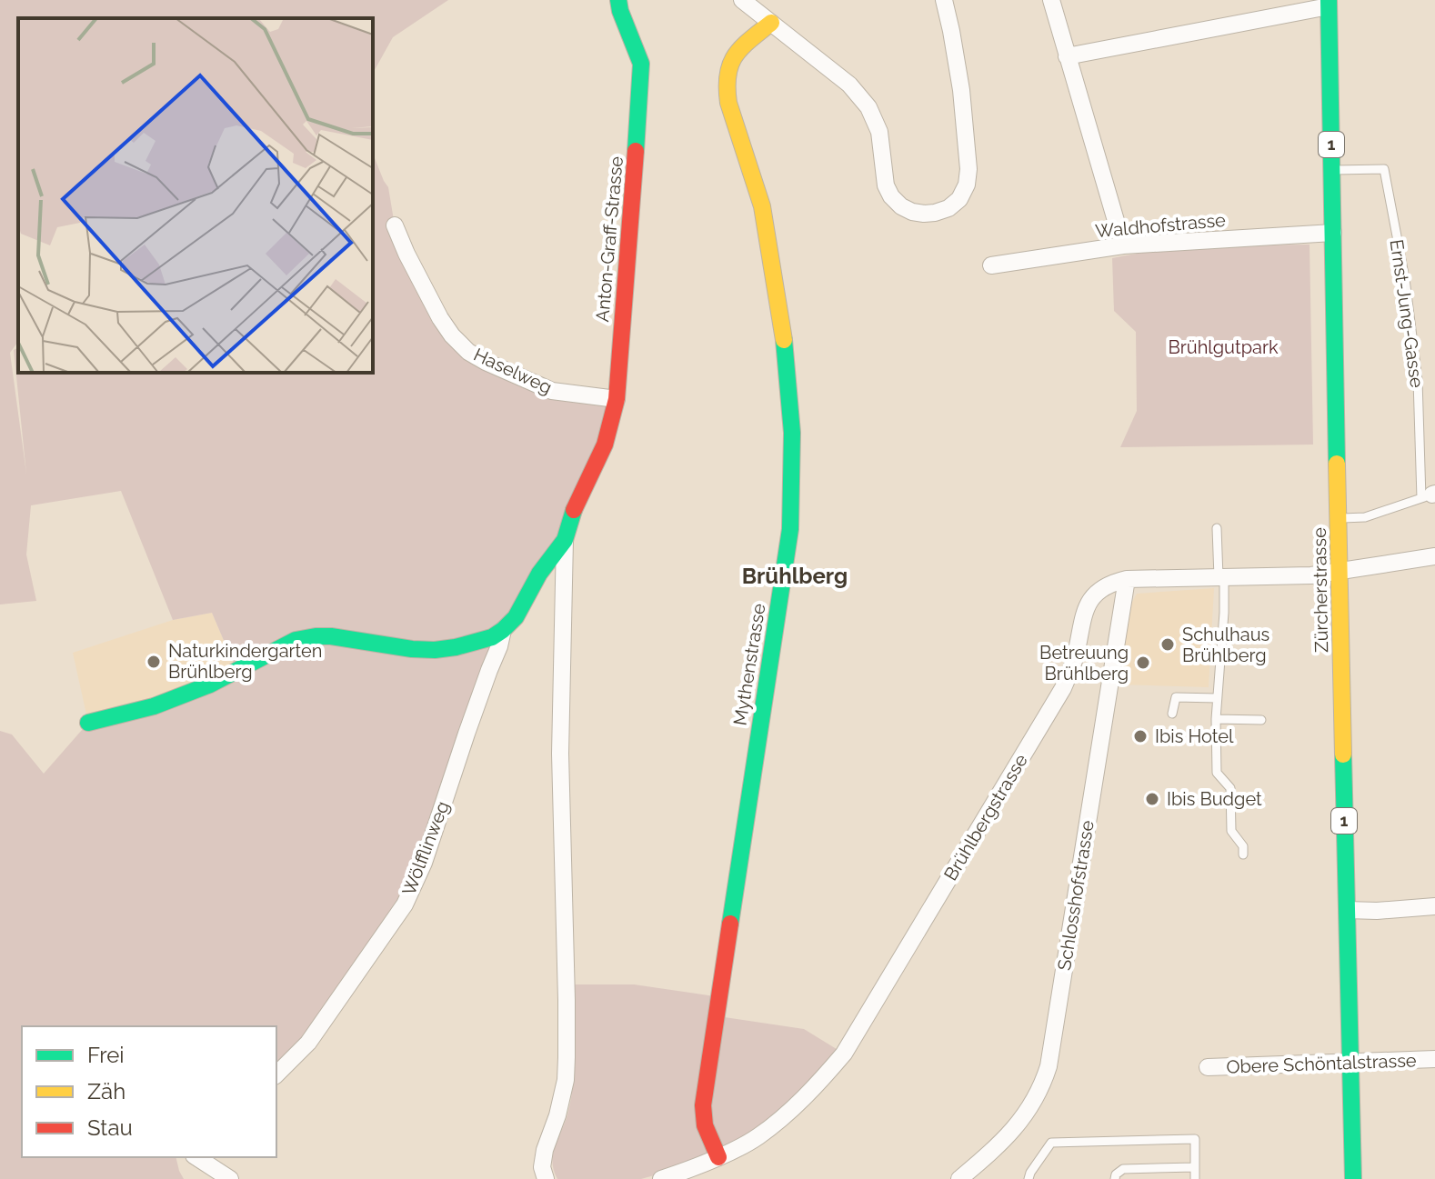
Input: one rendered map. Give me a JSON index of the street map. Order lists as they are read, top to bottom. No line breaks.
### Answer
{"streets":{"street":["1","Waldhofstrasse","Anton-Graff-Strasse","Haselweg","Zürcherstrasse","Mythenstrasse","Brühlbergstrasse","Wölfflinweg","Schlosshofstrasse","Obere Schöntalstrasse"],"lane":["Ernst-Jung-Gasse"]},"crossings":[["Waldhofstrasse","Zürcherstrasse"],["Anton-Graff-Strasse","Haselweg"],["Ernst-Jung-Gasse","Zürcherstrasse"],["Zürcherstrasse","Brühlbergstrasse"],["Zürcherstrasse","Obere Schöntalstrasse"],["Mythenstrasse","Brühlbergstrasse"],["Brühlbergstrasse","Schlosshofstrasse"]],"districts":["Brühlberg"],"parks":["Brühlgutpark"],"places":["Schulhaus Brühlberg","Naturkindergarten Brühlberg","Betreuung Brühlberg","Ibis Hotel","Ibis Budget"],"legend":["Frei","Zäh","Stau"]}
